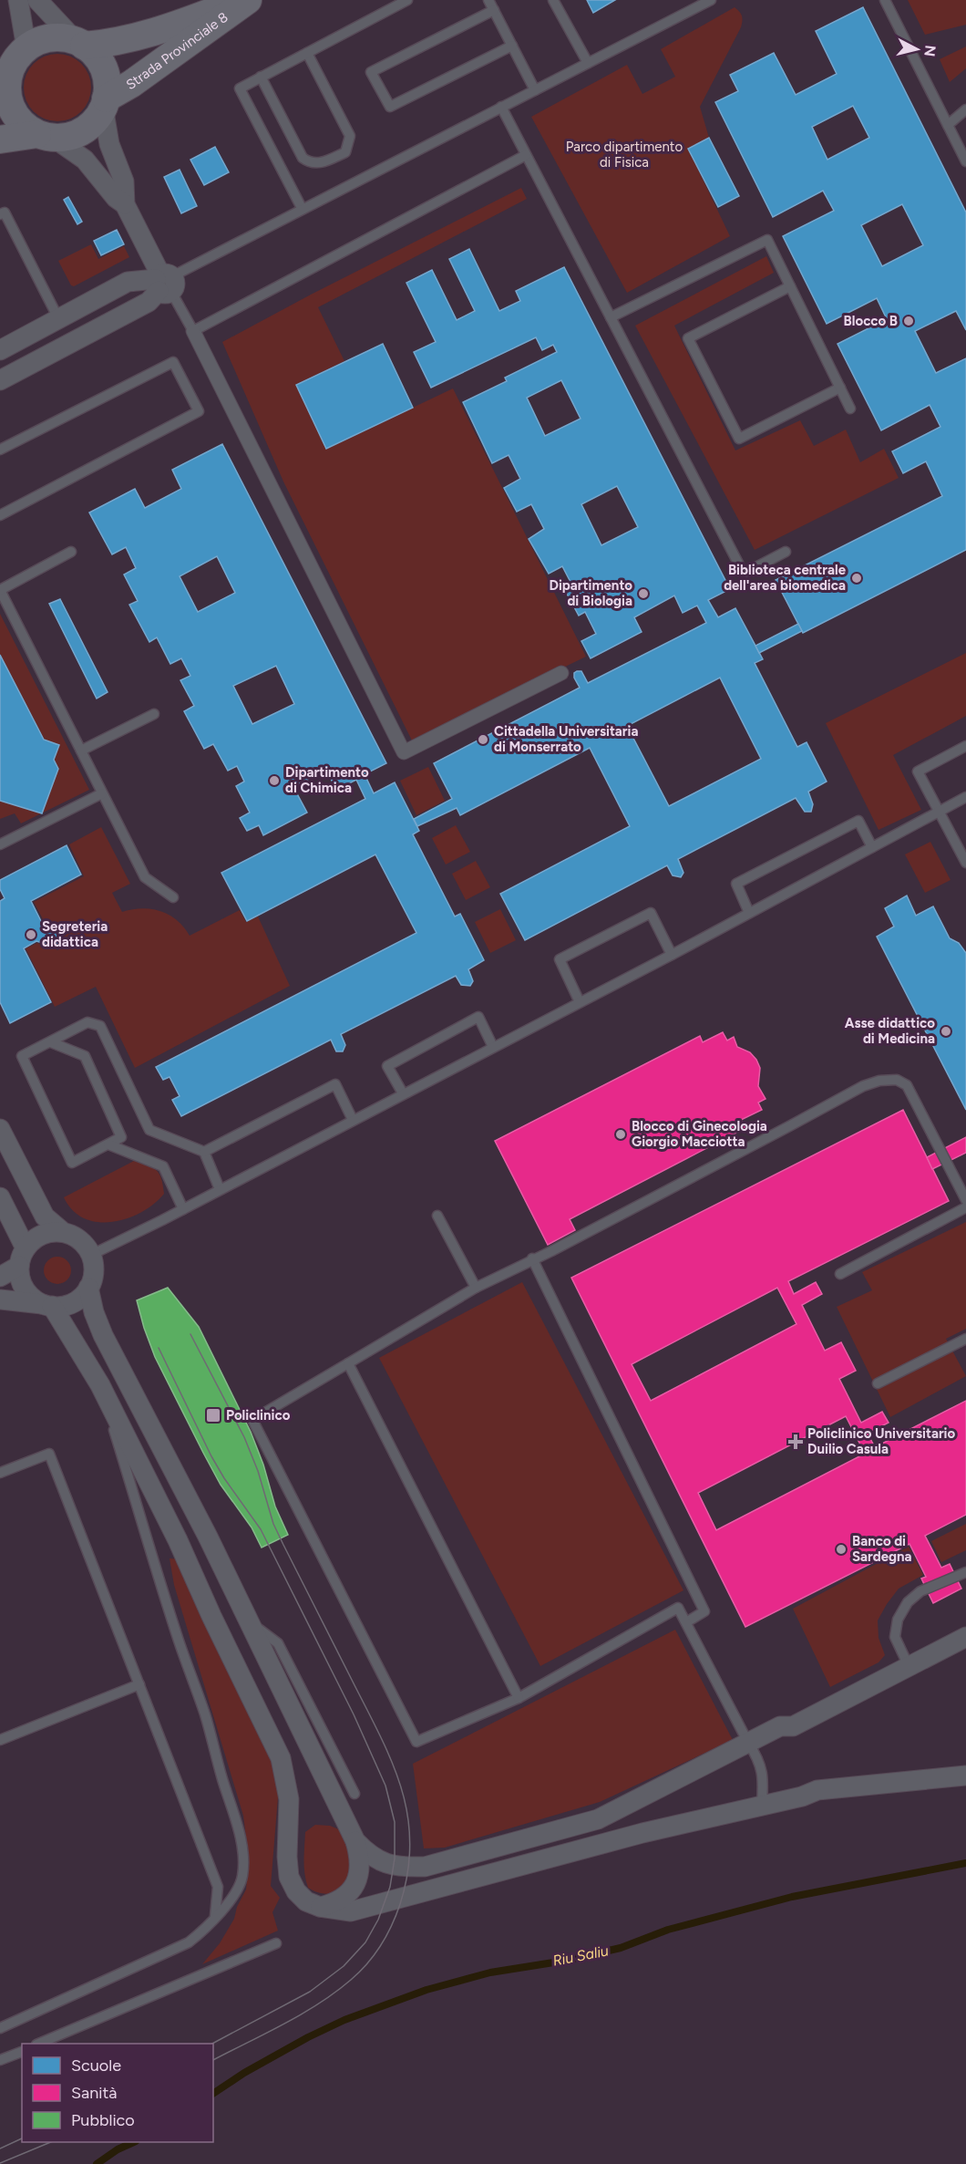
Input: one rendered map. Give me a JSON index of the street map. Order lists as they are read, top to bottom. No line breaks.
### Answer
{"streets":{"main road":["Strada Provinciale 8"]},"water":["Riu Saliu"],"parks":["Parco dipartimento di Fisica"],"places":{"other":["Blocco B","Biblioteca centrale dell'area biomedica","Dipartimento di Biologia","Cittadella Universitaria di Monserrato","Dipartimento di Chimica","Segreteria didattica","Asse didattico di Medicina","Blocco di Ginecologia Giorgio Macciotta","Banco di Sardegna"],"transit":["Policlinico"],"health":["Policlinico Universitario Duilio Casula"]},"legend":["Scuole","Sanità","Pubblico"],"north":"right"}
